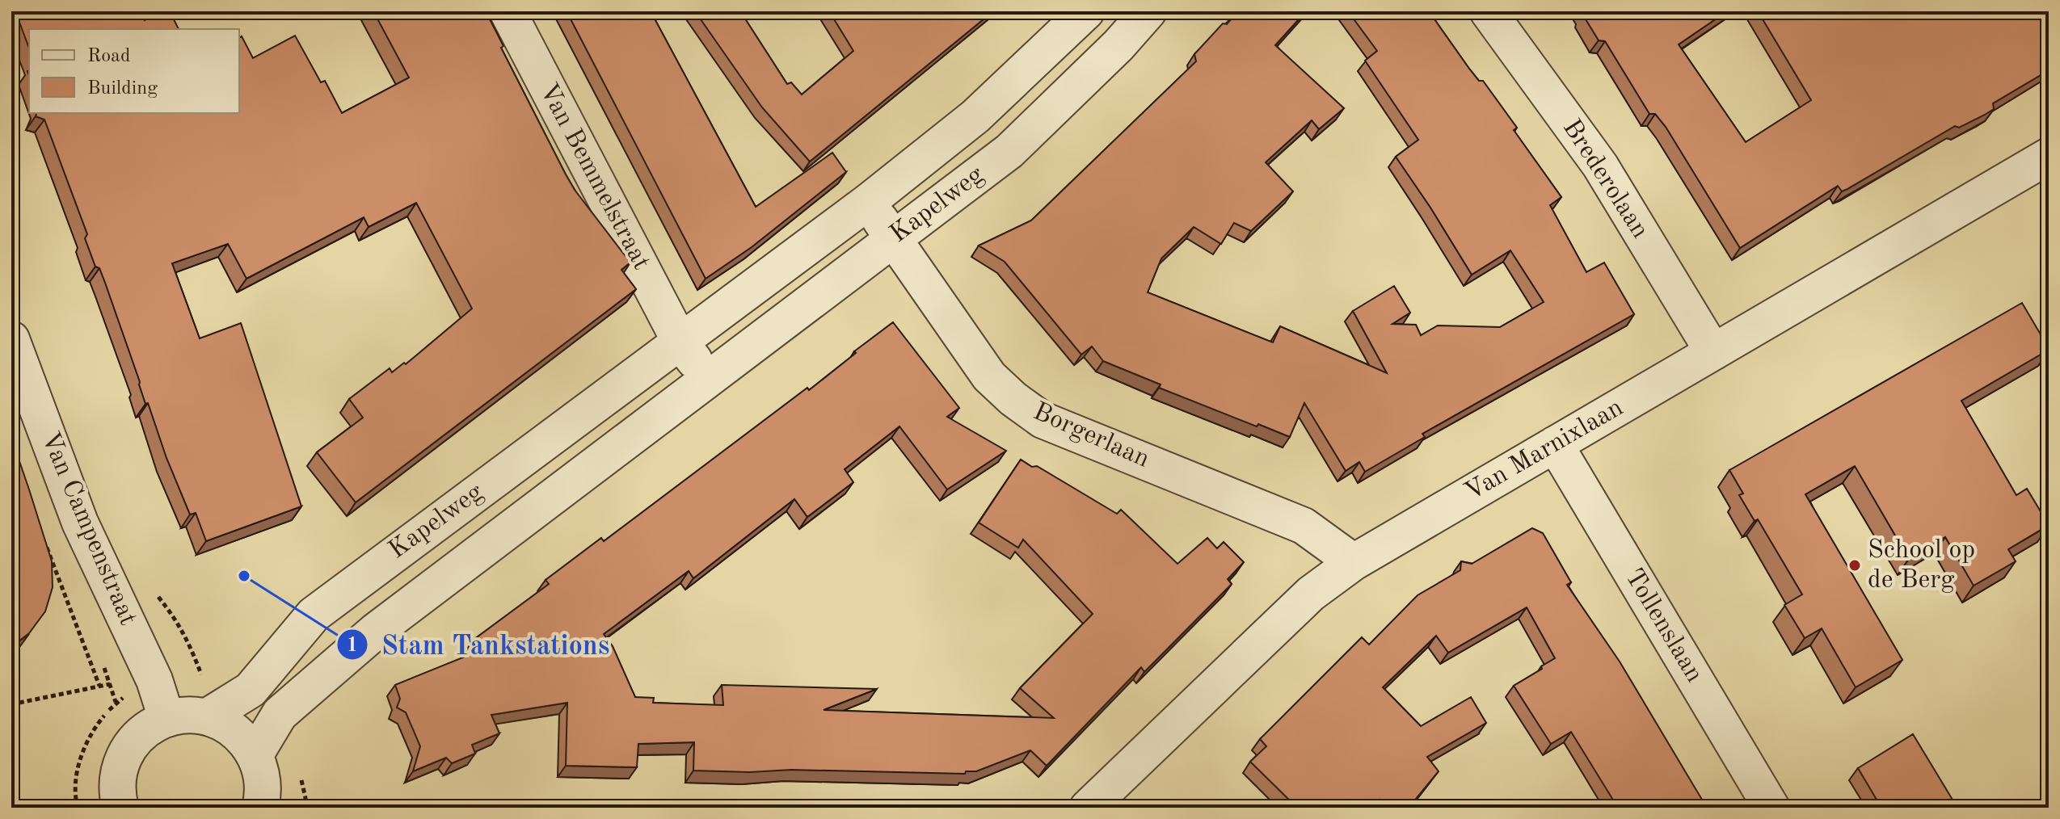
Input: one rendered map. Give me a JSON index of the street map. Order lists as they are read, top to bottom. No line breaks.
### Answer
{"streets":{"street":["Van Bemmelstraat","Brederolaan","Kapelweg","Borgerlaan","Van Marnixlaan","Van Campenstraat","Tollenslaan"]},"crossings":[["Van Bemmelstraat","Kapelweg"],["Brederolaan","Van Marnixlaan"],["Kapelweg","Borgerlaan"],["Borgerlaan","Van Marnixlaan"],["Van Marnixlaan","Tollenslaan"]],"places":["School op de Berg","Stam Tankstations"],"legend":["Road","Building"]}
